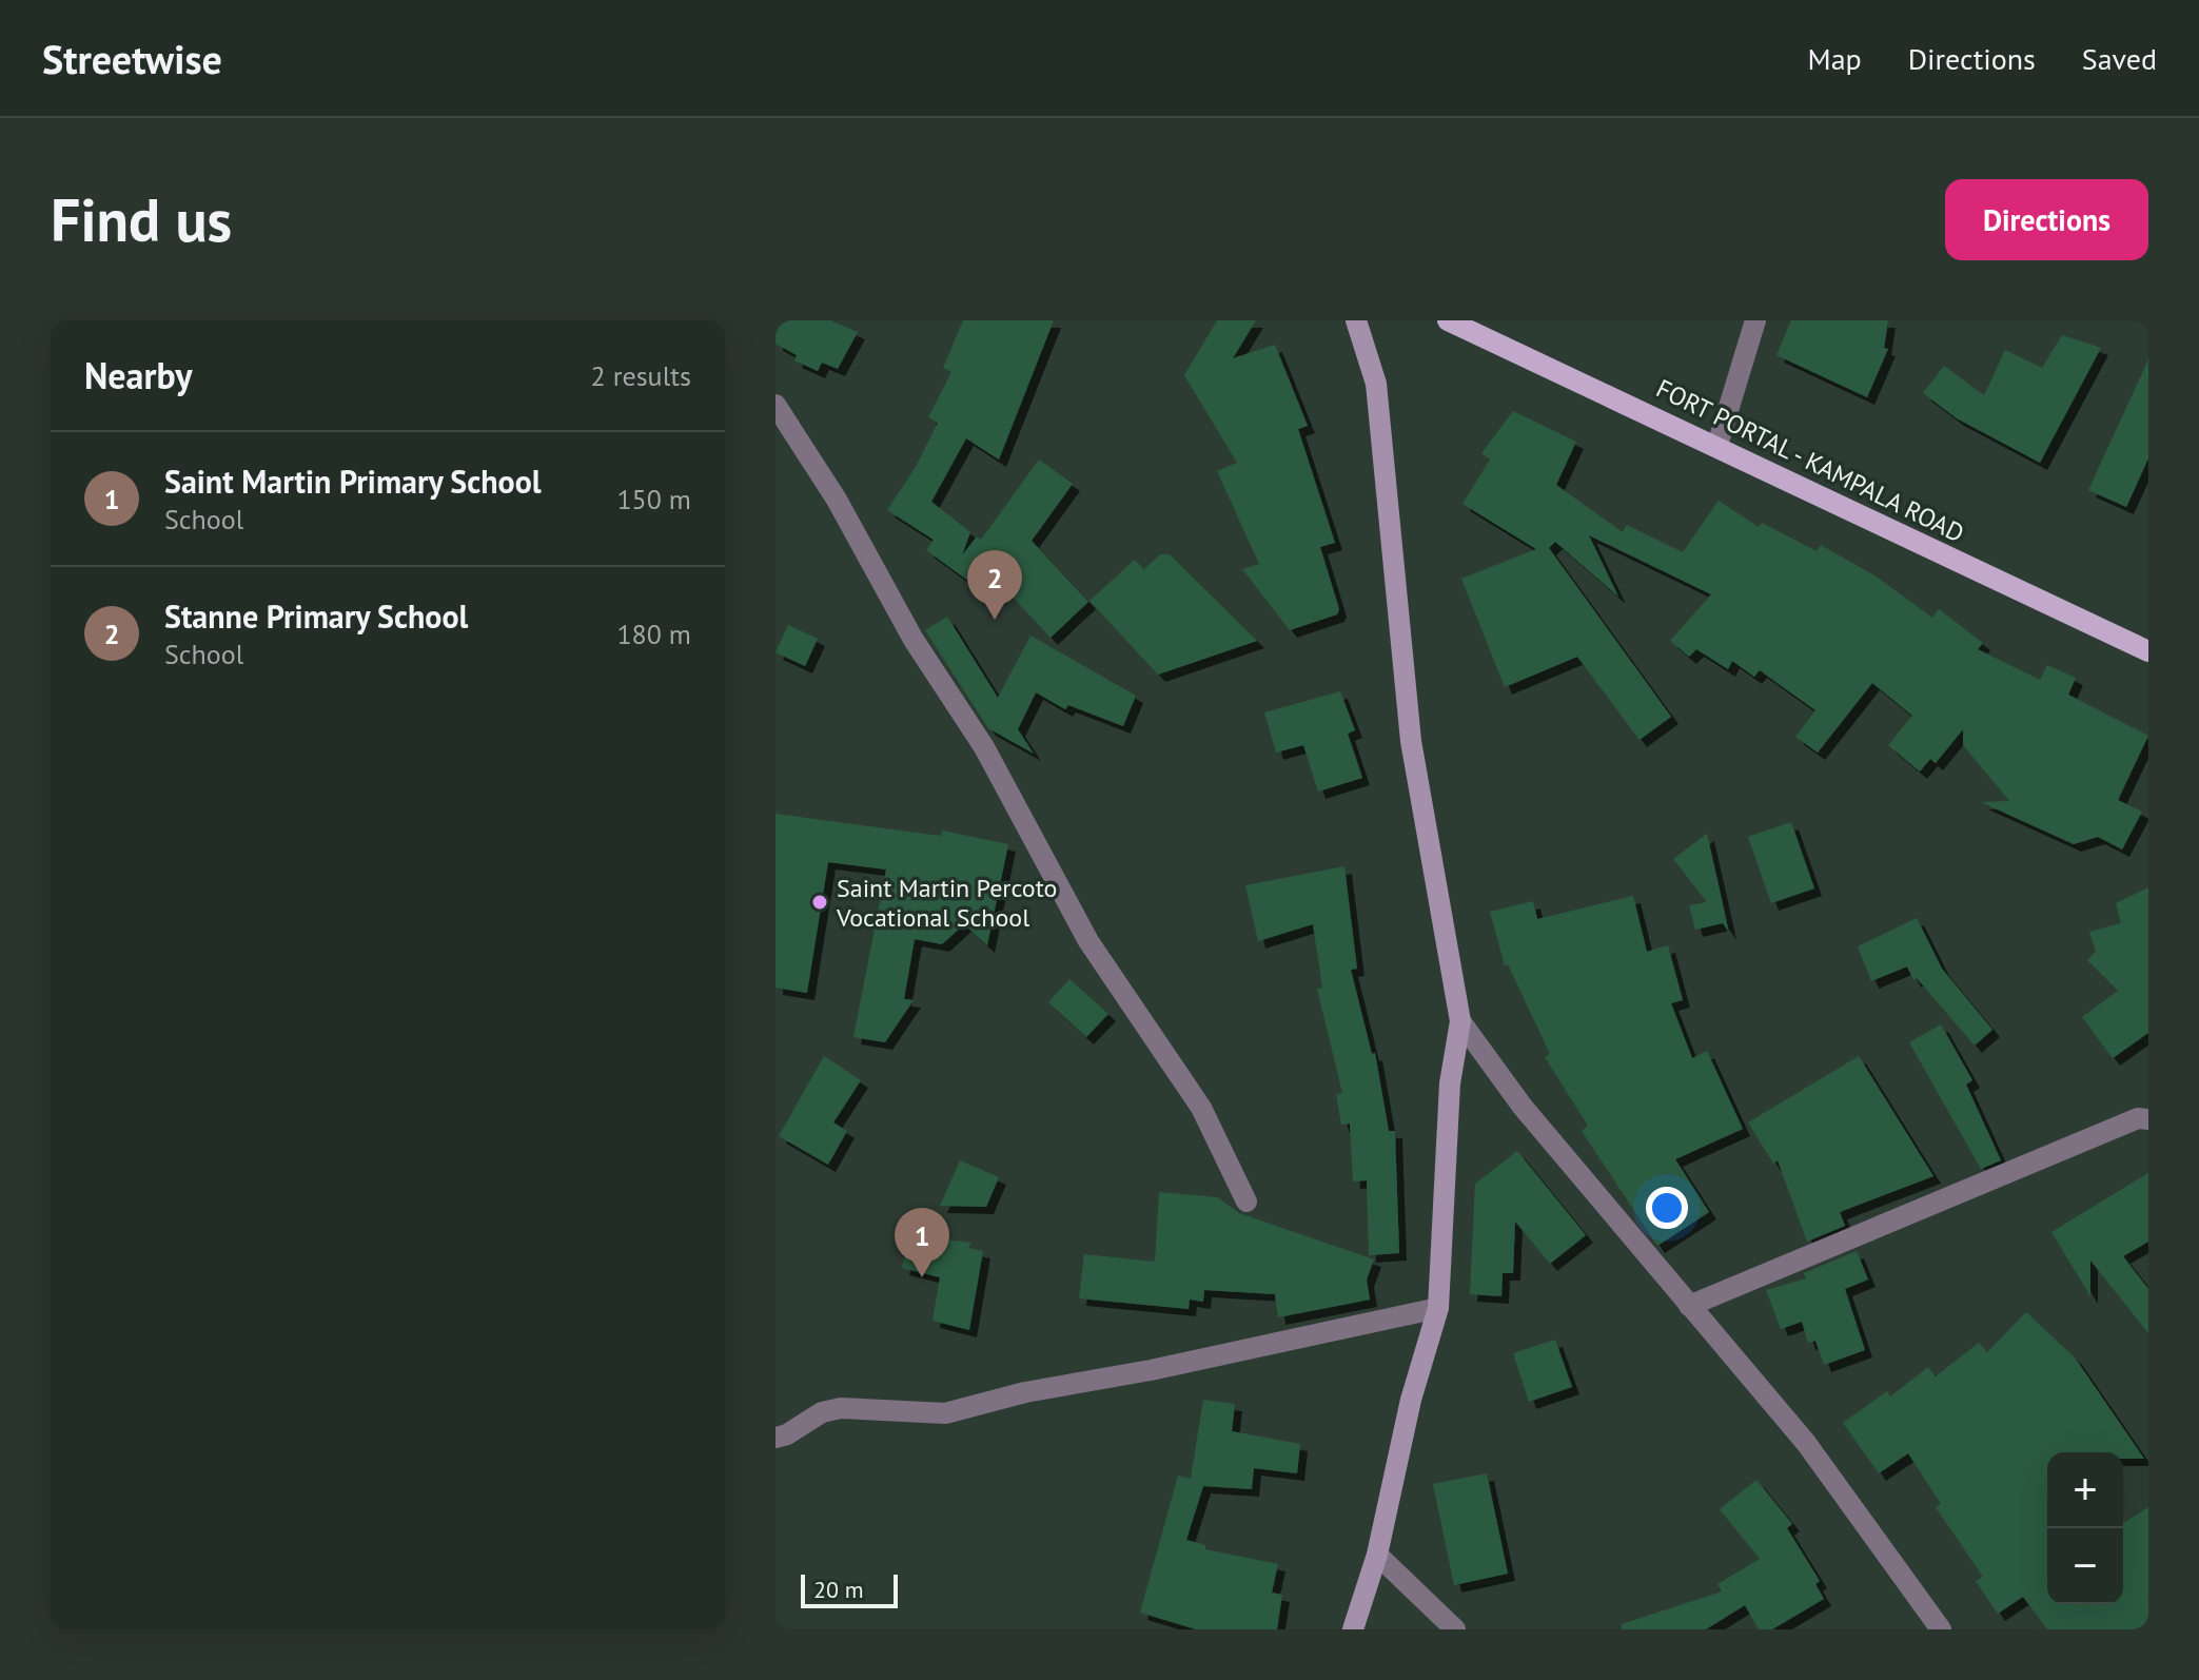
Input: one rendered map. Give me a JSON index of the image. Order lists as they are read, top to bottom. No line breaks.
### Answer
{"streets":{"main road":["FORT PORTAL - KAMPALA ROAD"]},"places":["Saint Martin Percoto Vocational School"],"scale_bar":"20 m","page":{"header":"Streetwise","nav":["Map","Directions","Saved"],"buttons":"Directions","title":"Find us","heading":["Nearby","2 results"],"list":[{"mark":"1","name":"Saint Martin Primary School","note":"School","value":"150 m"},{"mark":"2","name":"Stanne Primary School","note":"School","value":"180 m"}],"pins":["2","1"],"map_buttons":["+","−"],"scale":"20 m"}}
